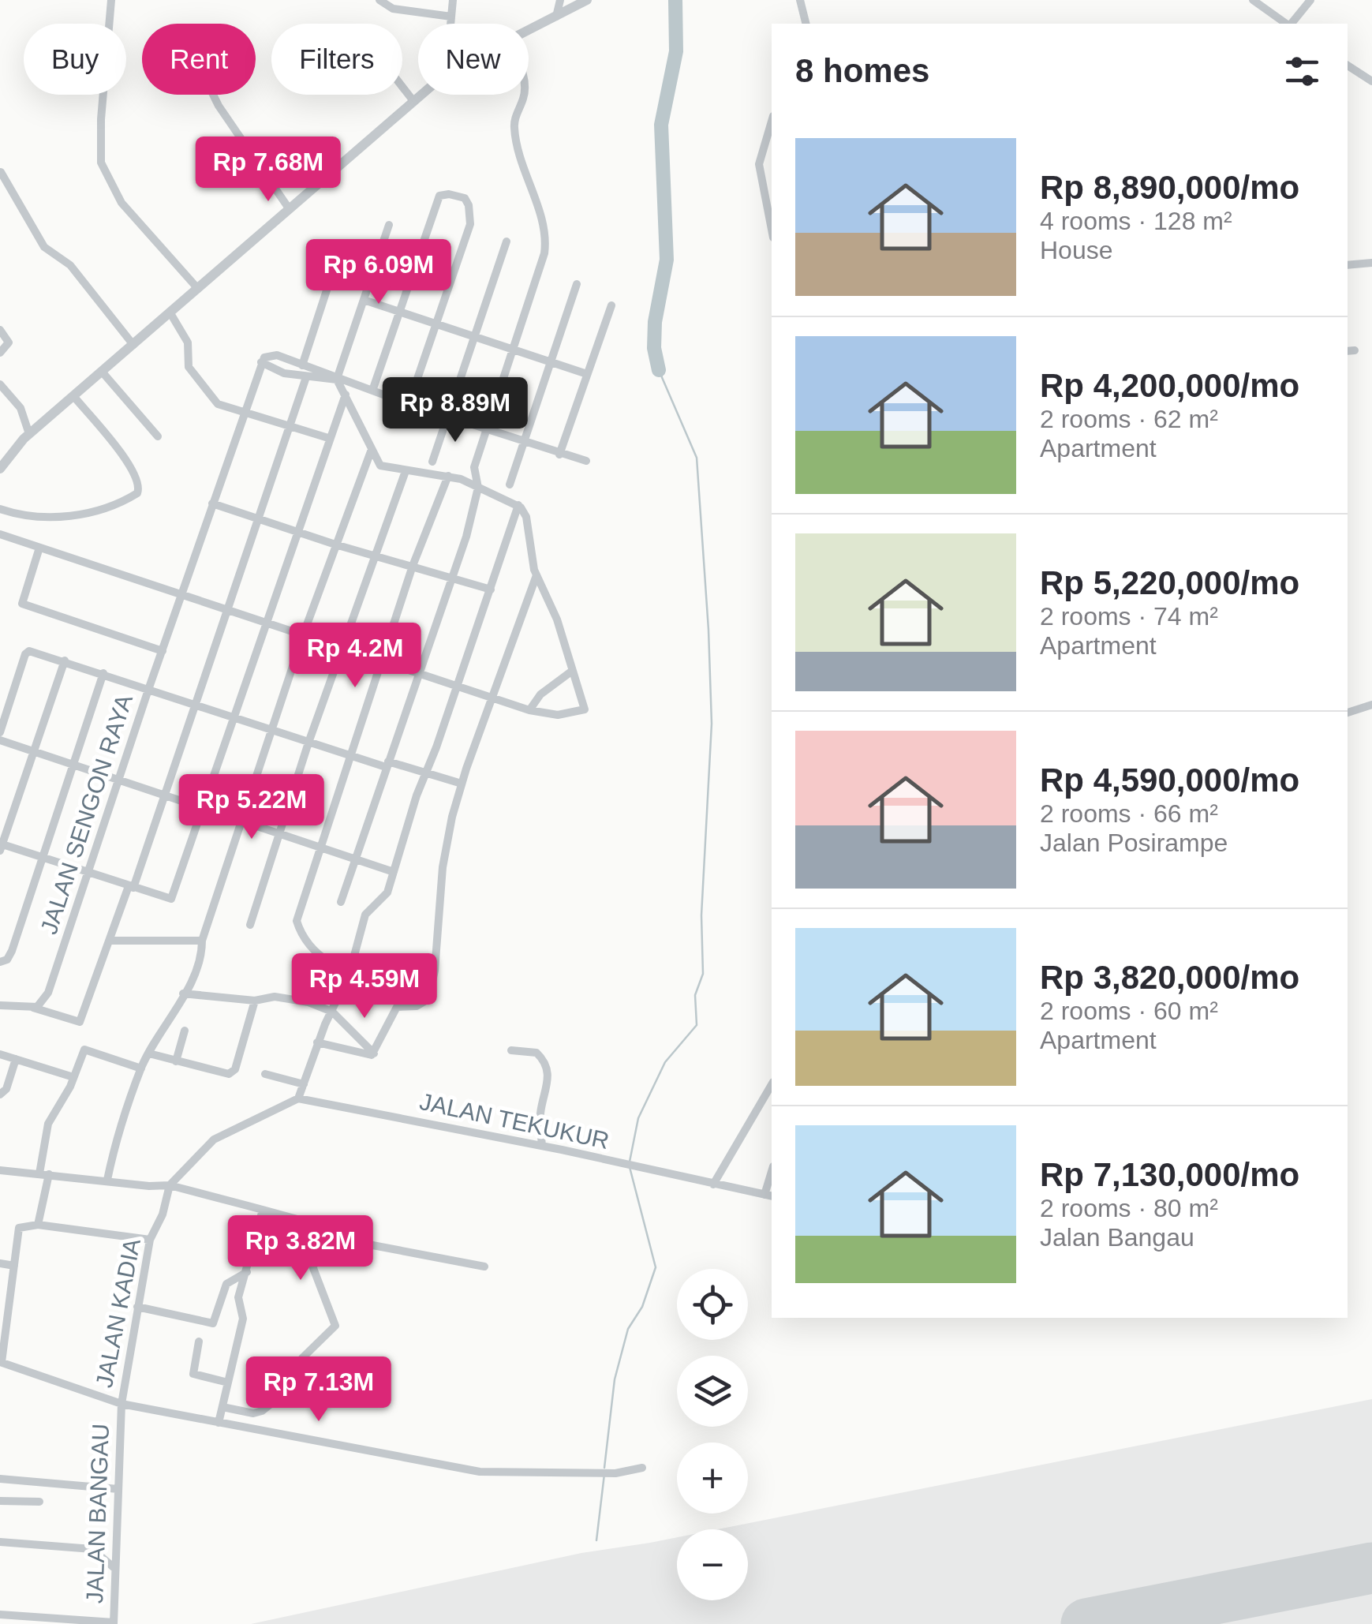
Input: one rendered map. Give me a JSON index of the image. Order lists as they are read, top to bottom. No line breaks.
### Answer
{"streets":{"street":["JALAN SENGON RAYA","JALAN TEKUKUR","JALAN KADIA","JALAN BANGAU"]},"crossings":[["JALAN KADIA","JALAN BANGAU"]],"page":{"chip":["Buy","Rent","Filters","New"],"heading":"8 homes","list":[{"name":"Rp 8,890,000/mo","note":"4 rooms · 128 m² · House"},{"name":"Rp 4,200,000/mo","note":"2 rooms · 62 m² · Apartment"},{"name":"Rp 5,220,000/mo","note":"2 rooms · 74 m² · Apartment"},{"name":"Rp 4,590,000/mo","note":"2 rooms · 66 m² · Jalan Posirampe"},{"name":"Rp 3,820,000/mo","note":"2 rooms · 60 m² · Apartment"},{"name":"Rp 7,130,000/mo","note":"2 rooms · 80 m² · Jalan Bangau"}],"price":["Rp 7.68M","Rp 6.09M","Rp 8.89M","Rp 4.2M","Rp 5.22M","Rp 4.59M","Rp 3.82M","Rp 7.13M"],"map_buttons":["+","−"]}}
